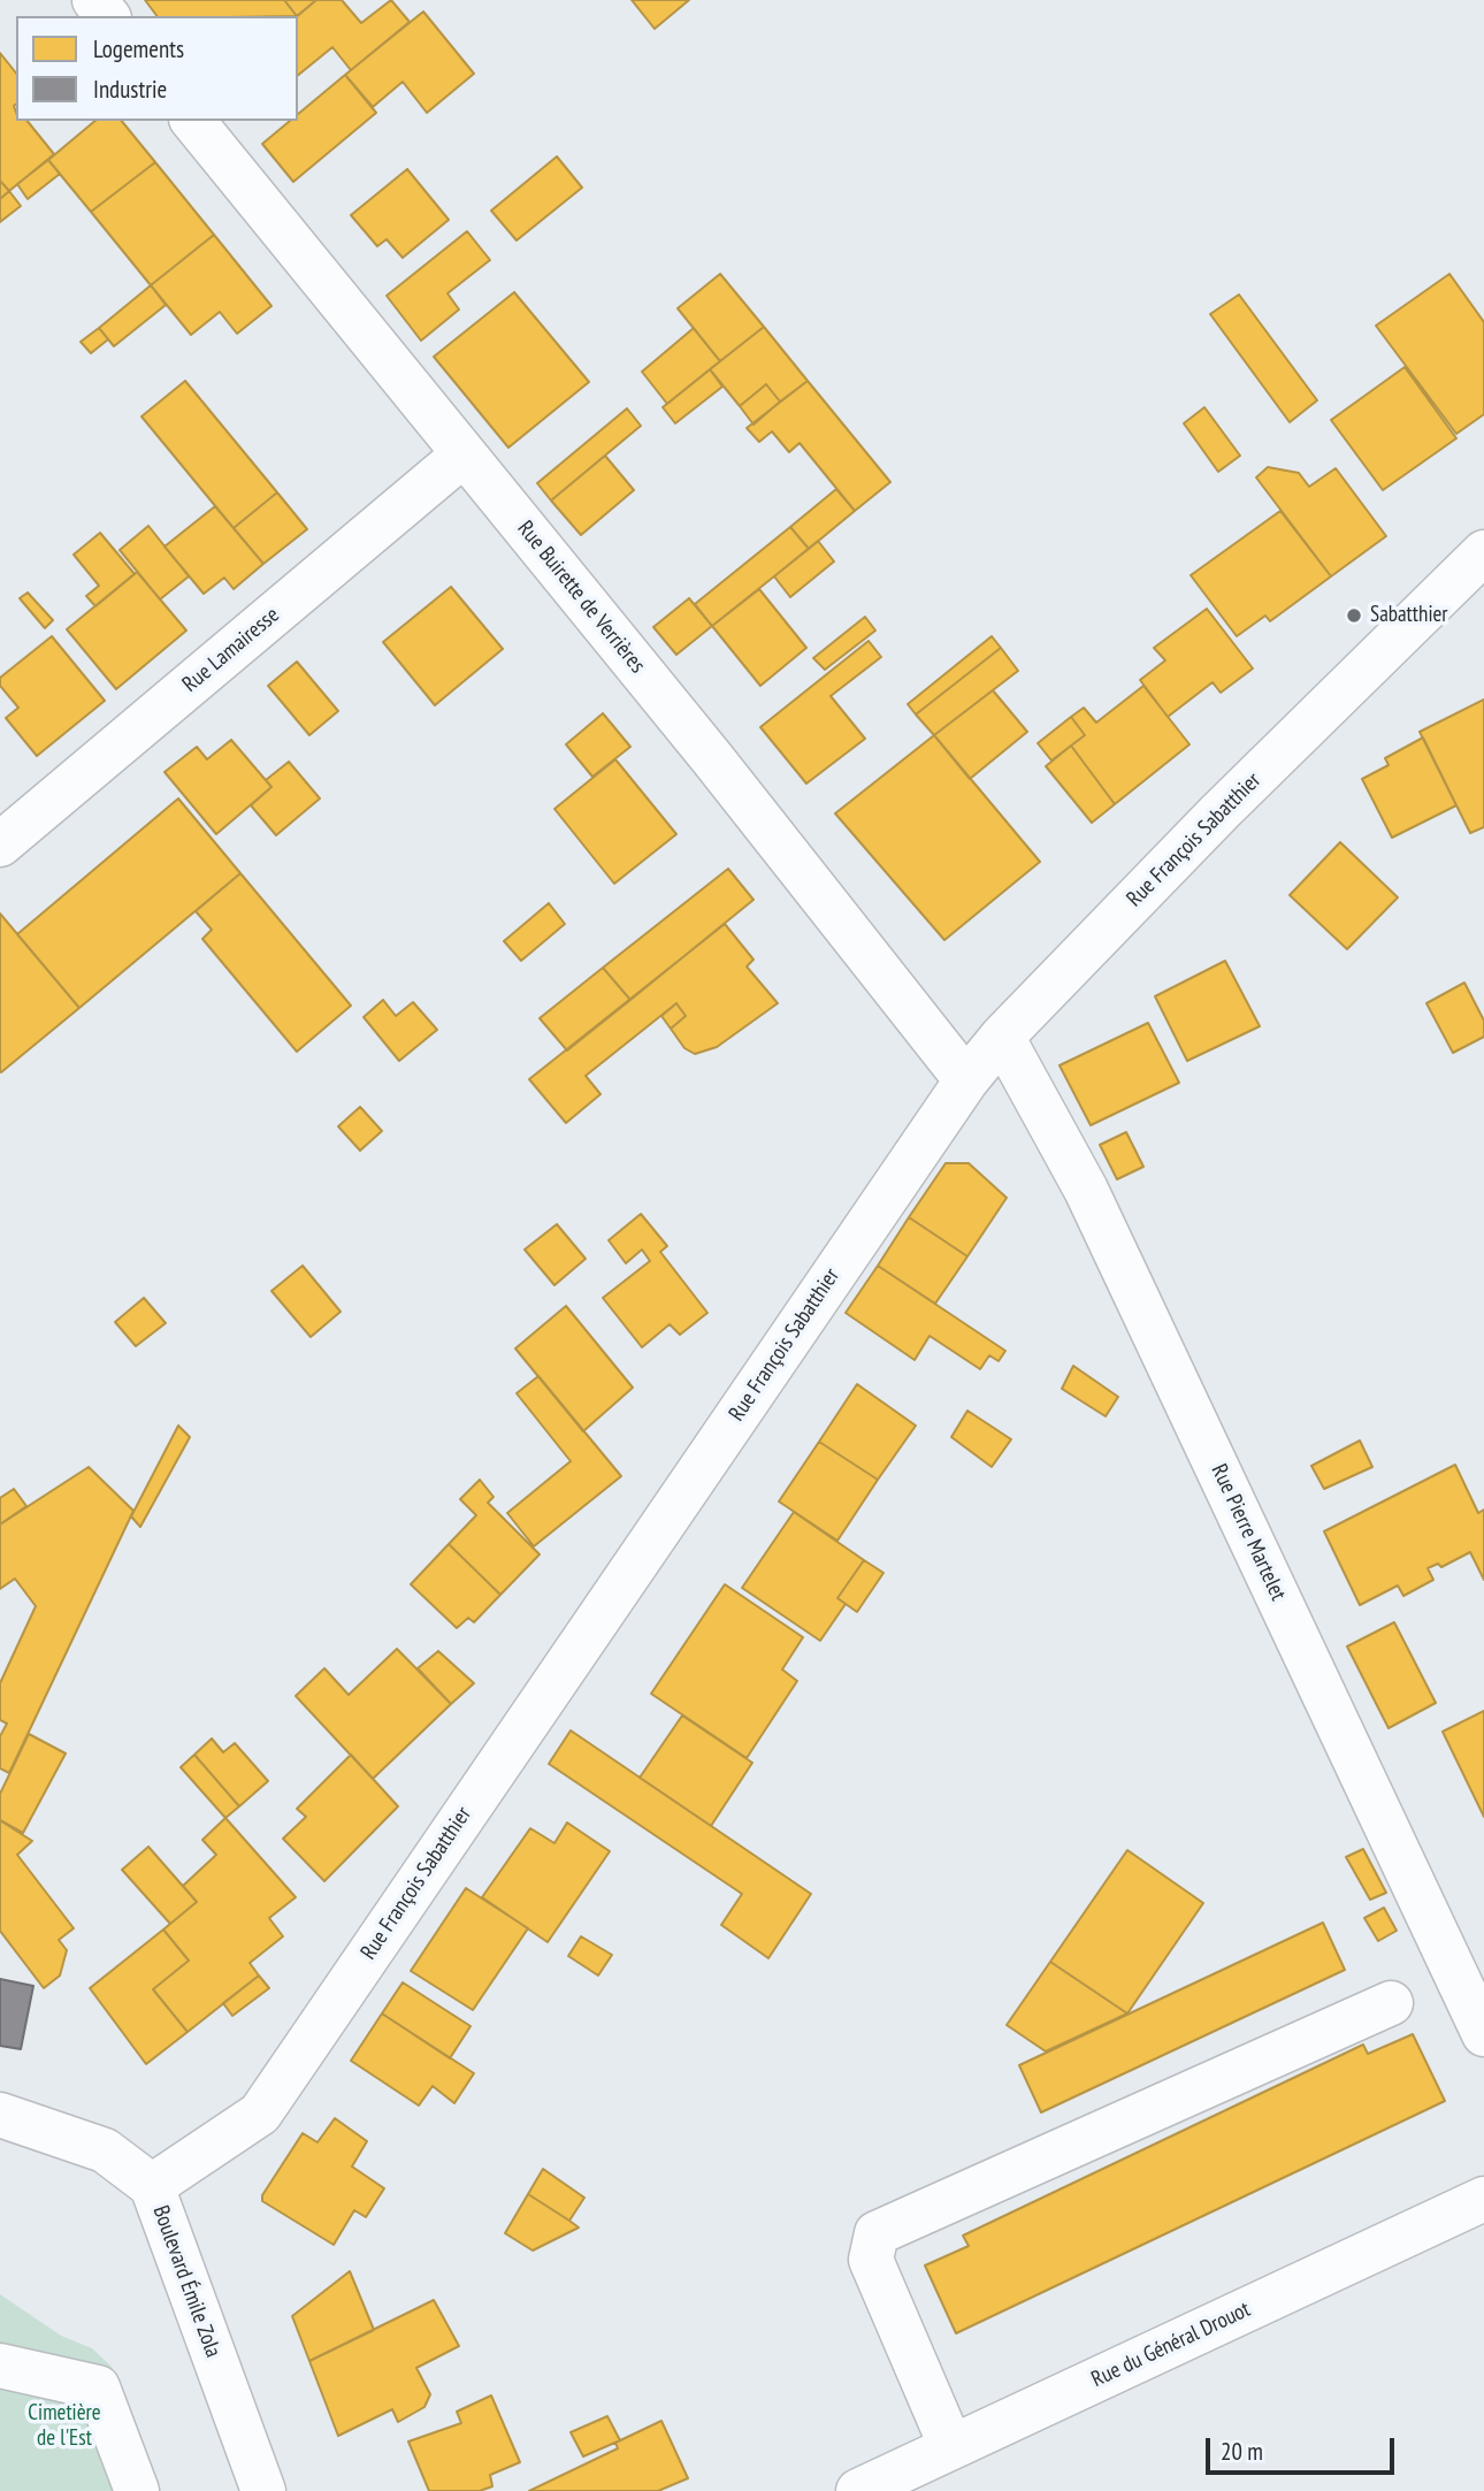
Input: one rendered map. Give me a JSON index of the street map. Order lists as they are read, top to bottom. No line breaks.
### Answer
{"streets":{"street":["Rue Buirette de Verrières","Rue Lamairesse","Rue François Sabatthier","Rue Pierre Martelet","Boulevard Émile Zola","Rue du Général Drouot"]},"crossings":[["Rue Buirette de Verrières","Rue Lamairesse"],["Rue Buirette de Verrières","Rue François Sabatthier"],["Rue François Sabatthier","Rue Pierre Martelet"],["Rue François Sabatthier","Boulevard Émile Zola"]],"parks":["Cimetière de l'Est"],"places":["Sabatthier"],"legend":["Logements","Industrie"],"scale_bar":"20 m"}
